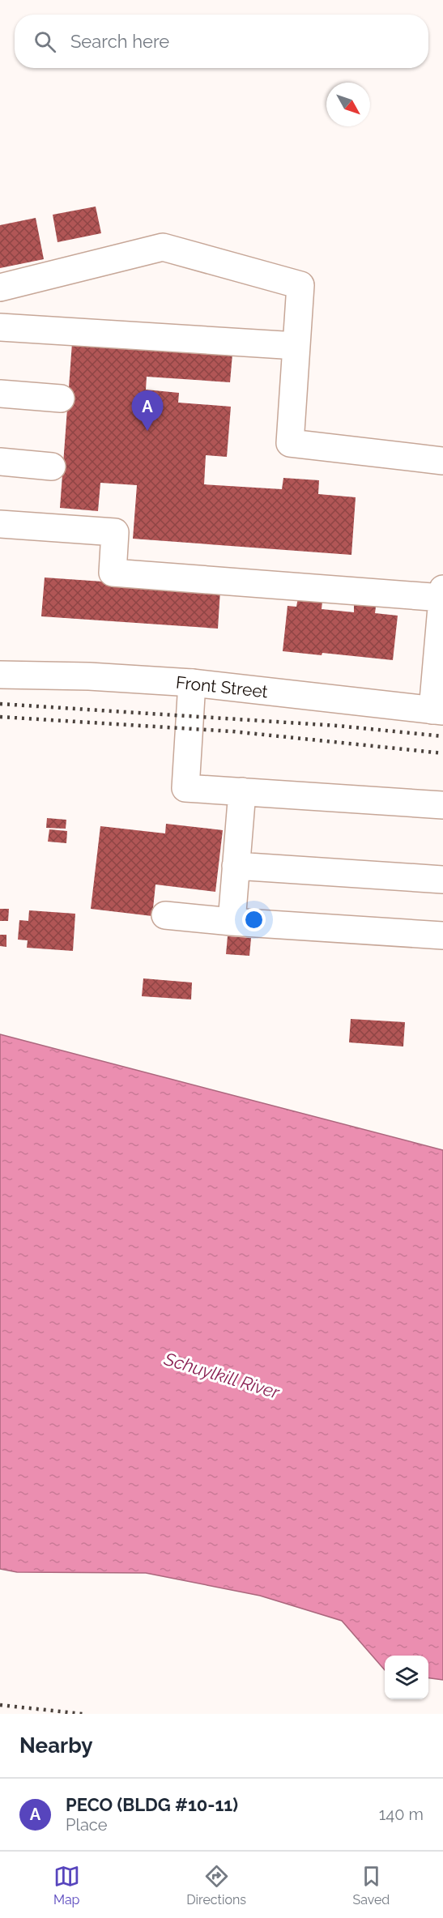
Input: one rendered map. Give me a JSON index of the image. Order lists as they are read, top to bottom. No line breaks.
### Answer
{"streets":{"main road":["Front Street"]},"water":["Schuylkill River"],"north":"bottom right","page":{"search":"Search here","pins":"A","heading":"Nearby","list":[{"mark":"A","name":"PECO (BLDG #10-11)","note":"Place","value":"140 m"}],"nav":["Map","Directions","Saved"]}}
